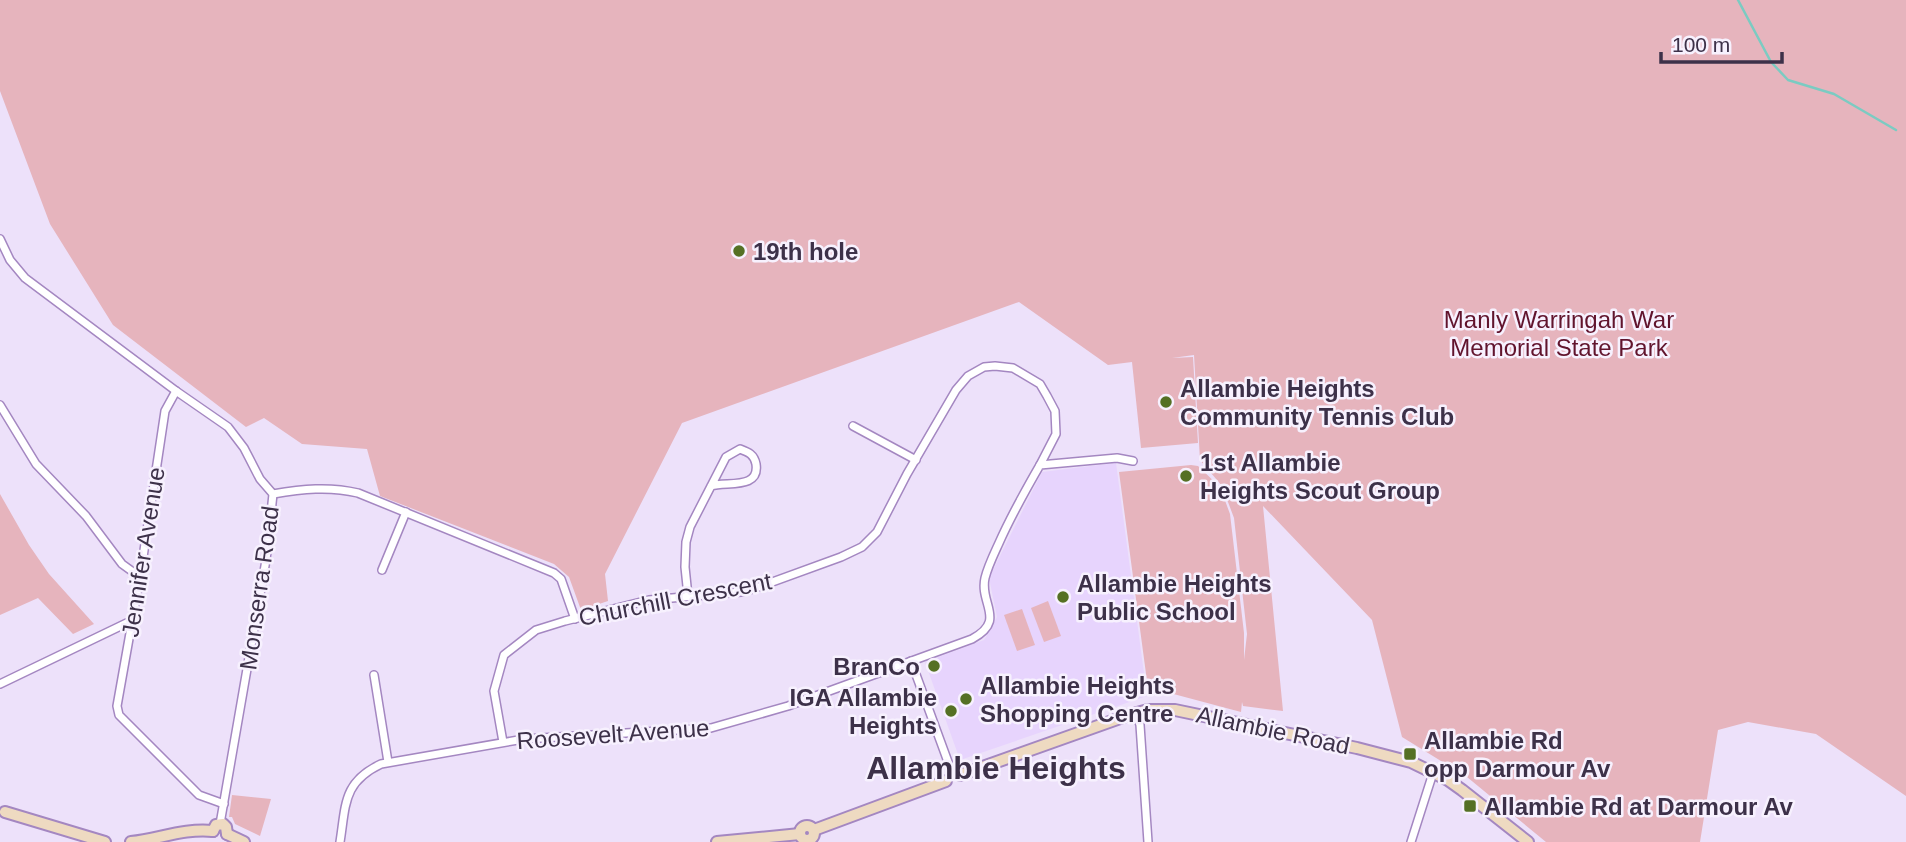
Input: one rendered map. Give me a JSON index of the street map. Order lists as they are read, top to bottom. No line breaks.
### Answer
{"streets":{"main road":["Allambie Road"],"street":["Jennifer Avenue","Monserra Road","Churchill Crescent","Roosevelt Avenue"]},"crossings":[["Jennifer Avenue","Monserra Road"],["Churchill Crescent","Roosevelt Avenue"]],"districts":["Allambie Heights"],"parks":["Manly Warringah War Memorial State Park"],"places":{"other":["19th hole","Allambie Heights Community Tennis Club","1st Allambie Heights Scout Group","Allambie Heights Public School","BranCo","Allambie Heights Shopping Centre","IGA Allambie Heights"],"transit":["Allambie Rd opp Darmour Av","Allambie Rd at Darmour Av"]},"scale_bar":"100 m"}
